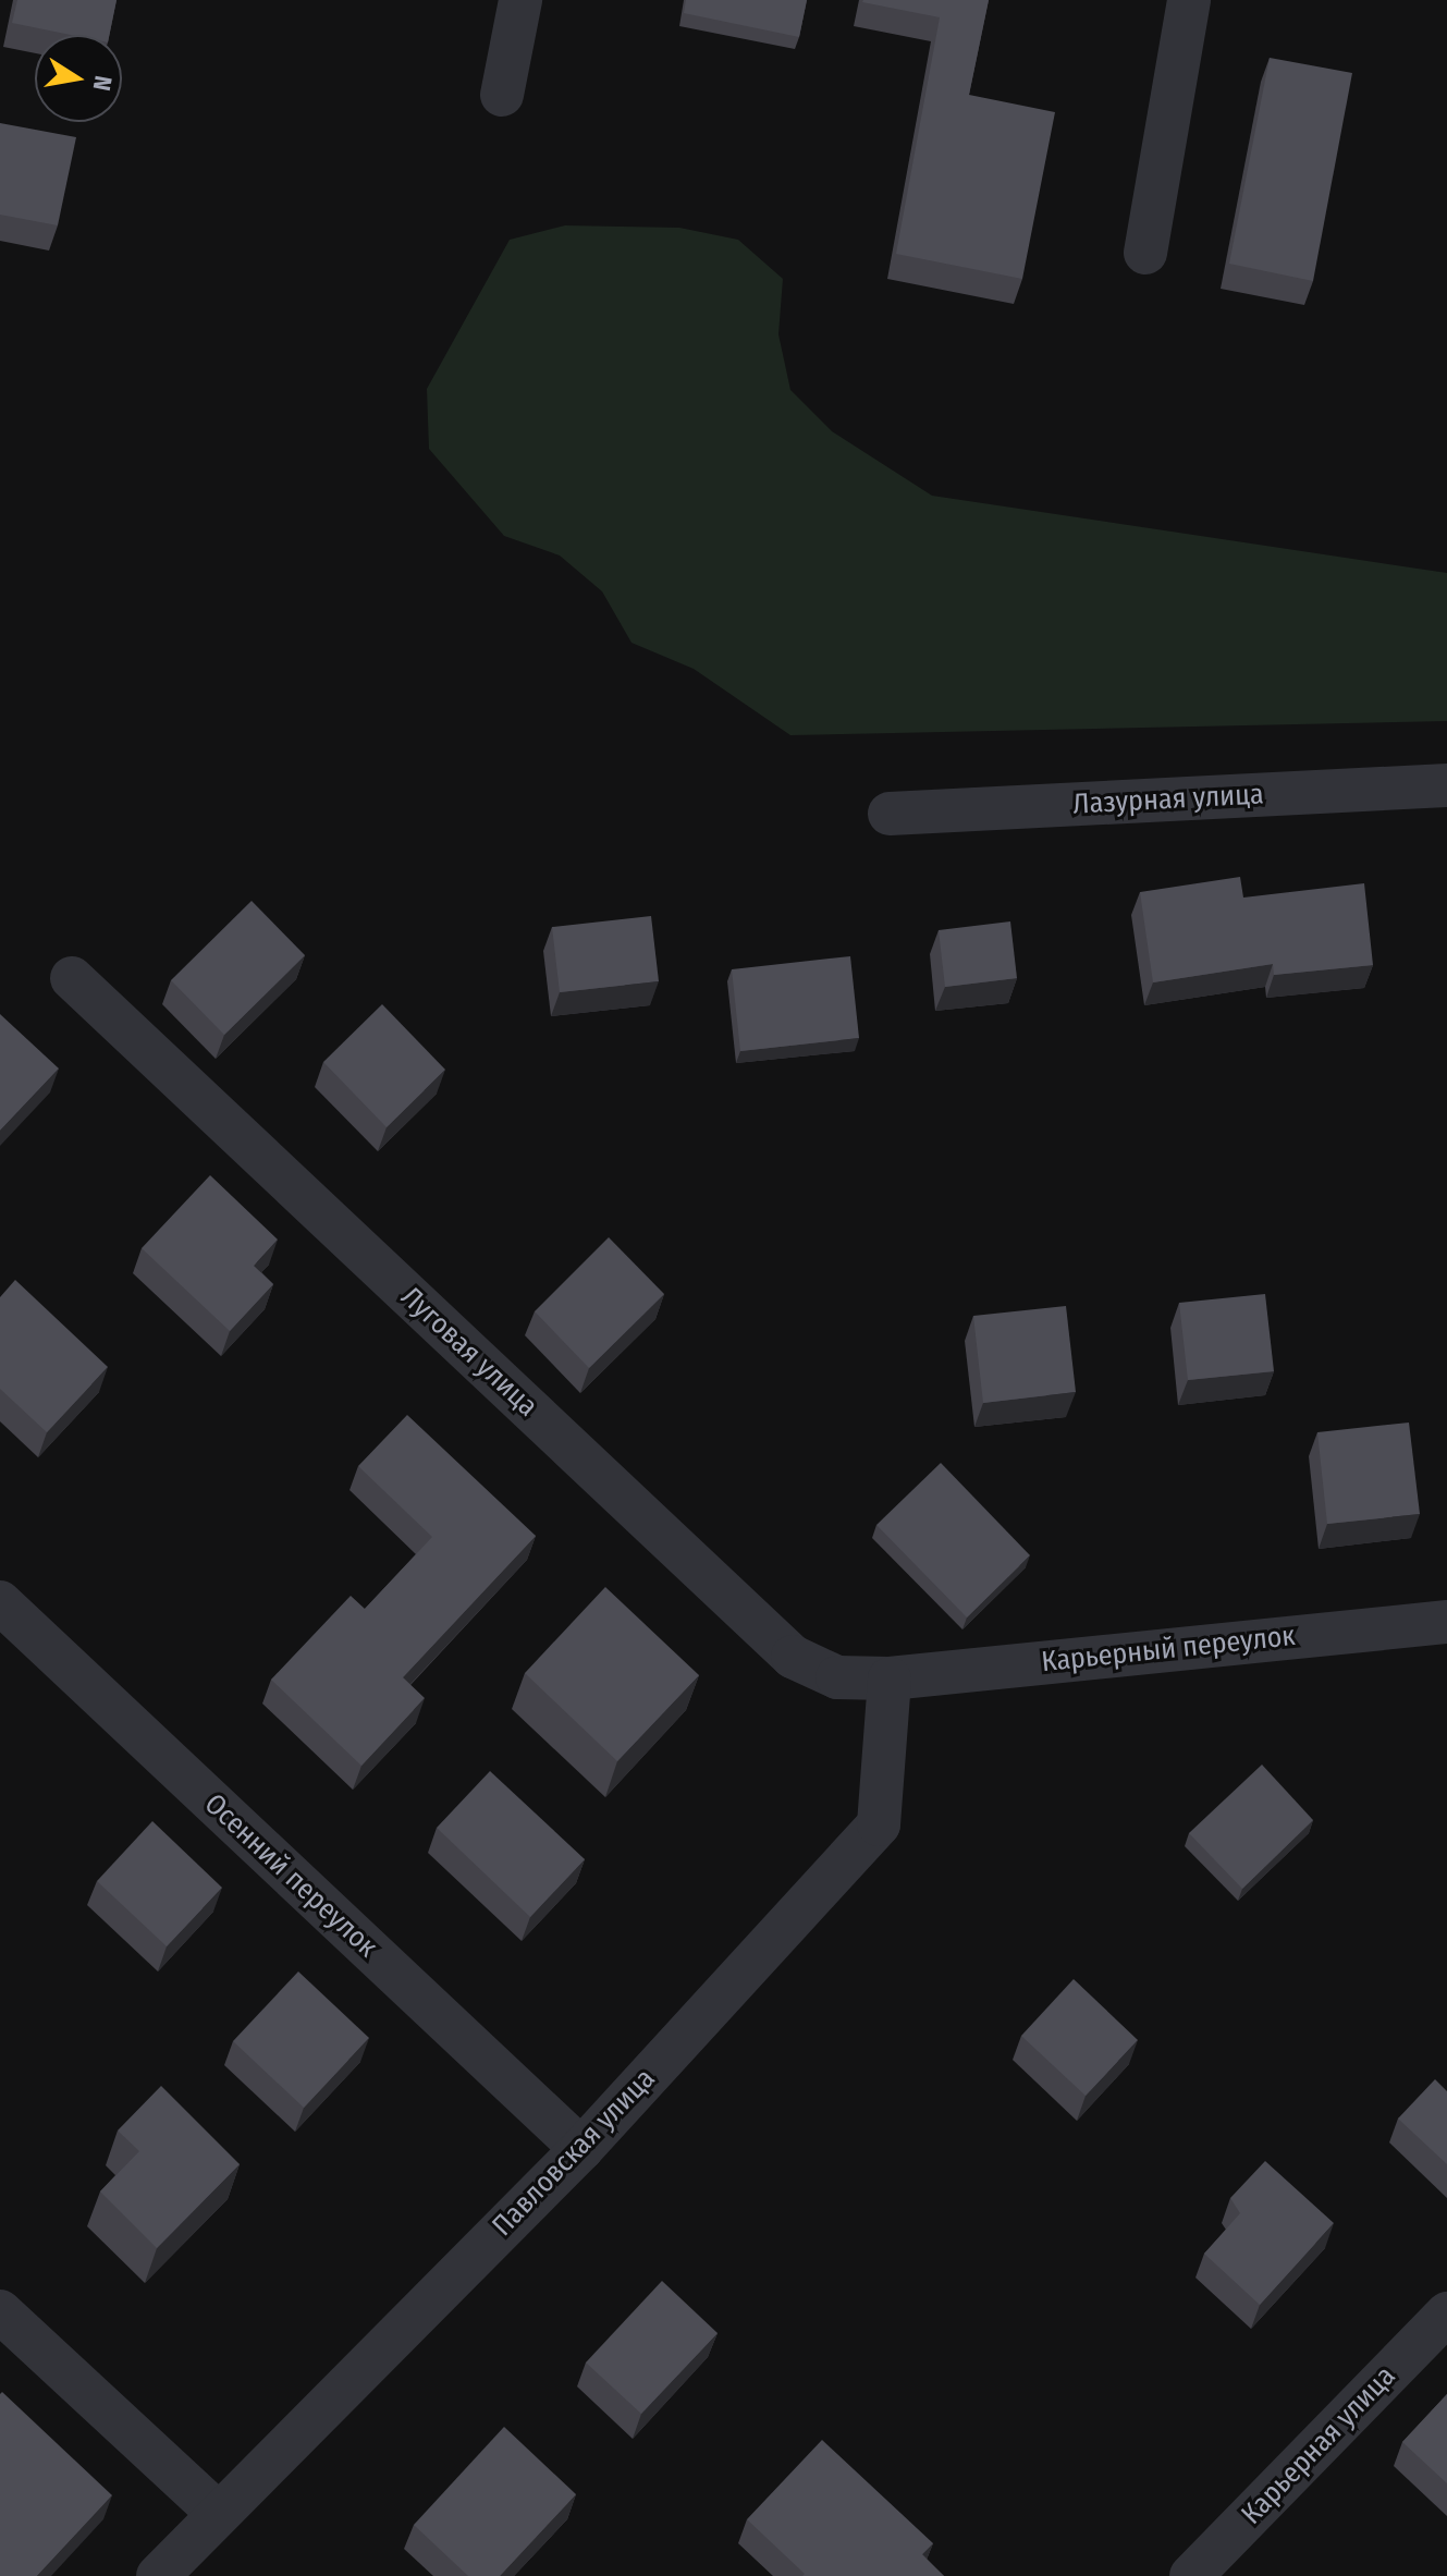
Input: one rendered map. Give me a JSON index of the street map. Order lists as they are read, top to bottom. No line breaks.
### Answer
{"streets":{"street":["Лазурная улица","Луговая улица","Карьерный переулок","Осенний переулок","Павловская улица","Карьерная улица"]},"crossings":[["Луговая улица","Карьерный переулок"],["Луговая улица","Павловская улица"],["Карьерный переулок","Павловская улица"],["Осенний переулок","Павловская улица"]],"north":"right"}
